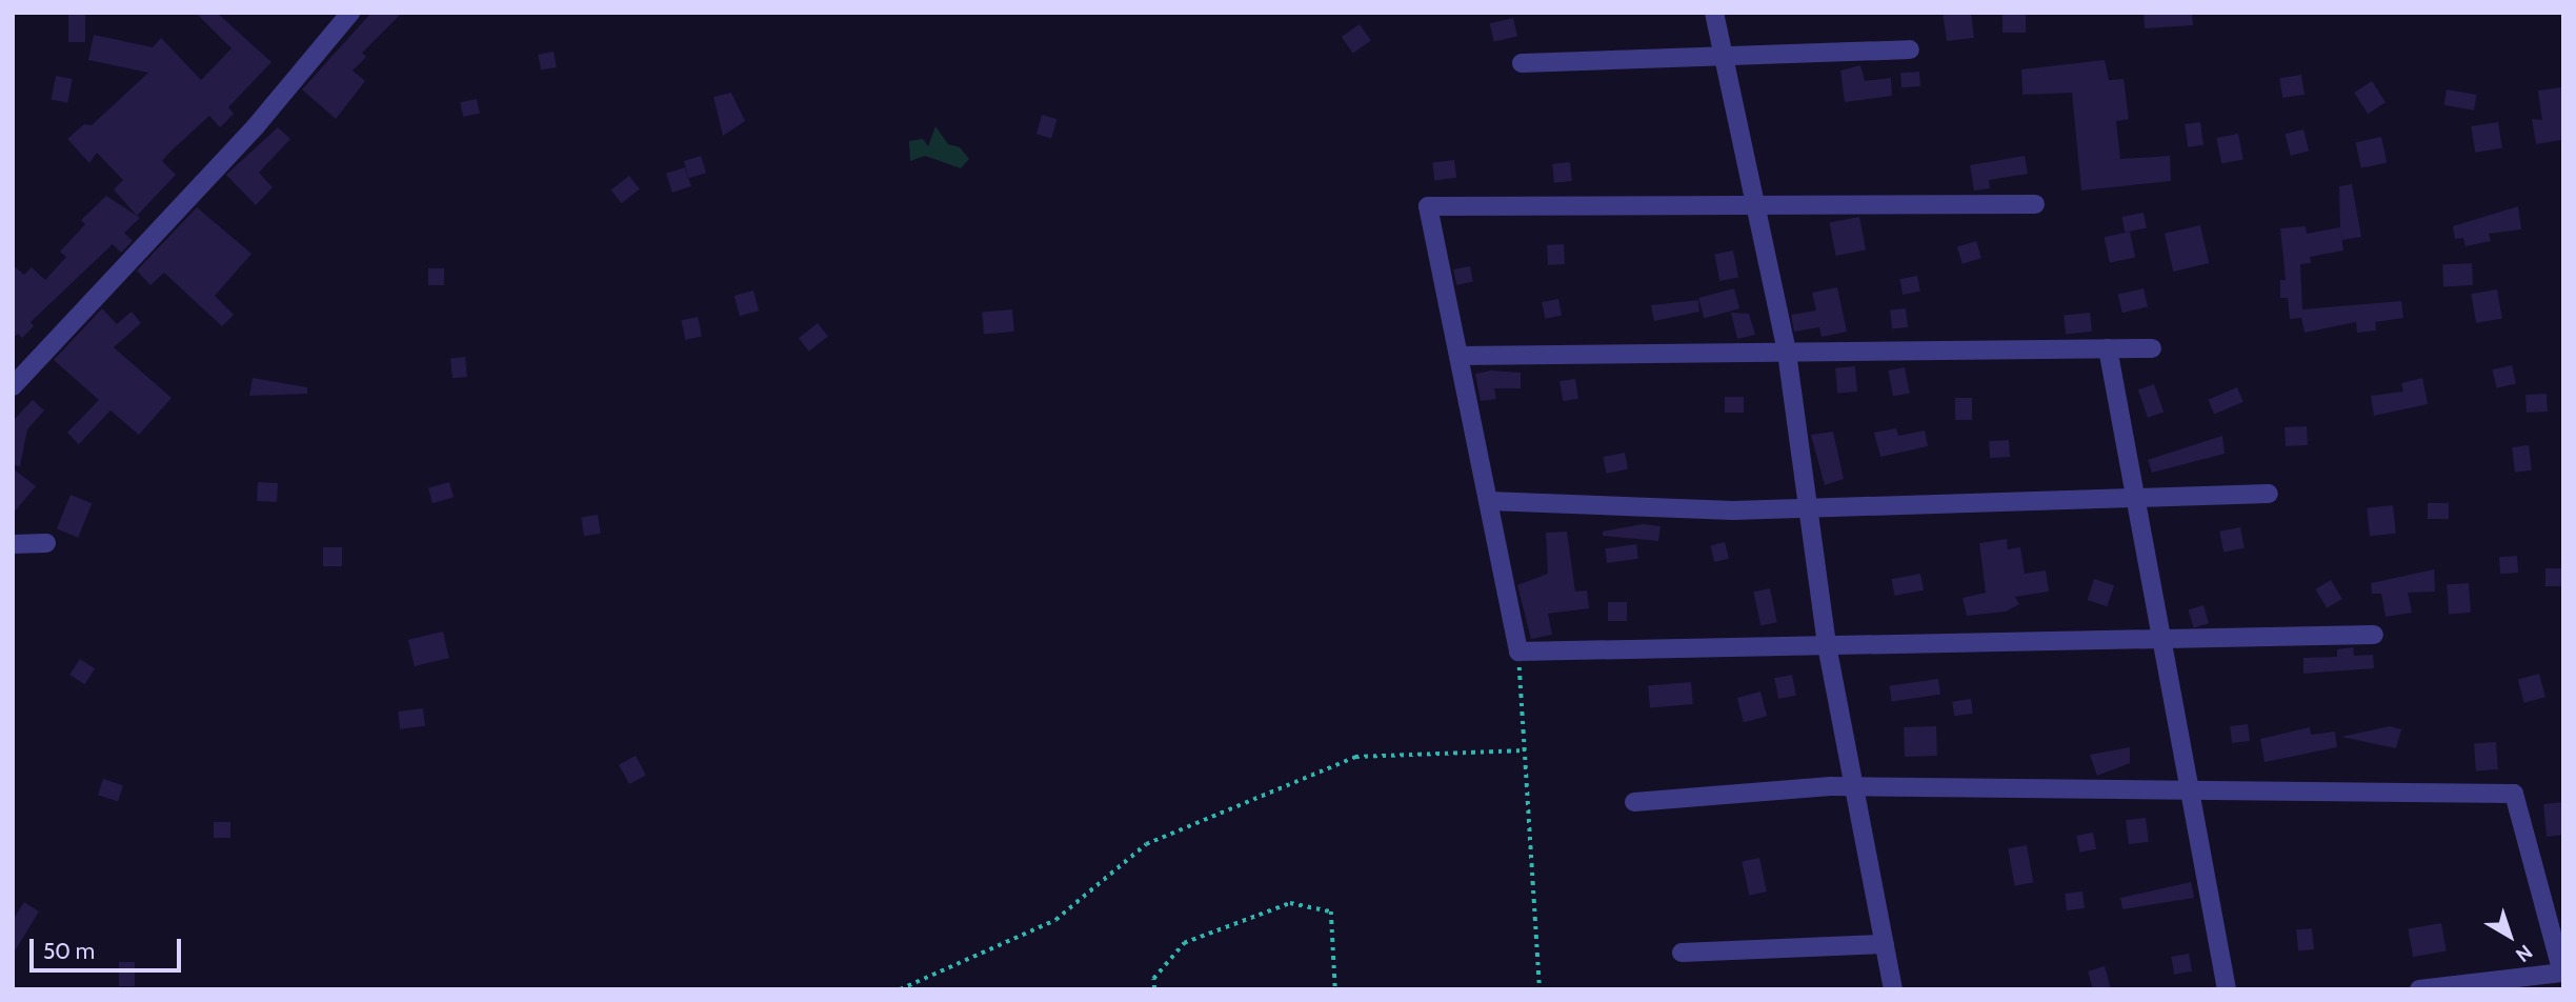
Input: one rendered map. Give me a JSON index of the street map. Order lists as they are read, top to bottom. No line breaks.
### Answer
{"scale_bar":"50 m","north":"bottom right"}
